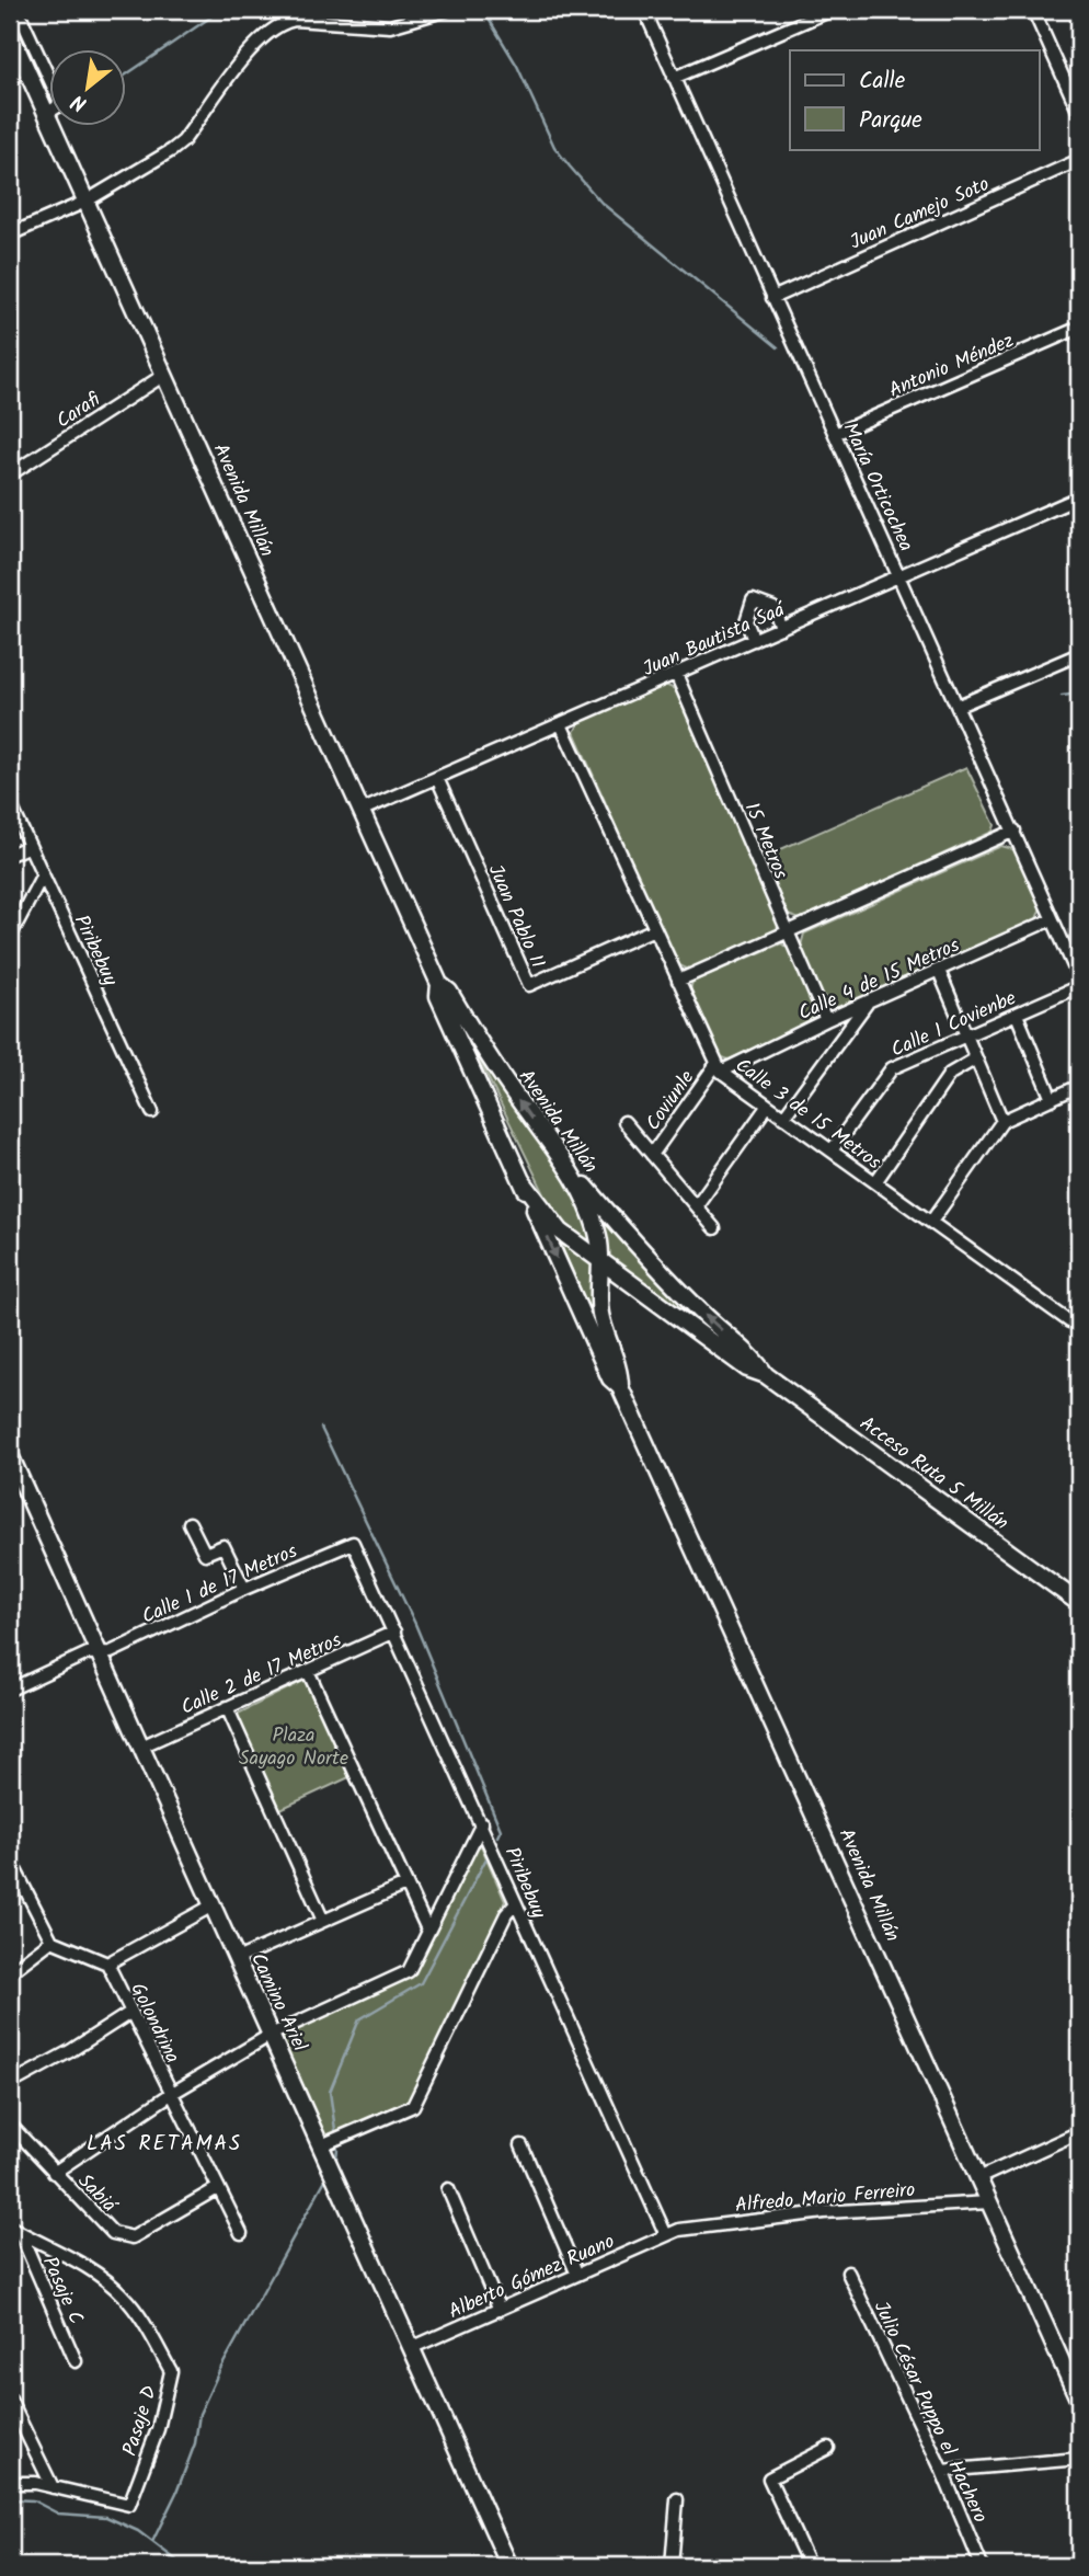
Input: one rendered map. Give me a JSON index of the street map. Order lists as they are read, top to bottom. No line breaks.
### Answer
{"streets":{"street":["Juan Camejo Soto","Antonio Méndez","Carafi","María Orticochea","Avenida Millán","Juan Bautista Saá","15 Metros","Juan Pablo II","Piribebuy","Calle 4 de 15 Metros","Calle 1 Covienbe","Coviunle","Calle 3 de 15 Metros","Acceso Ruta 5 Millán","Calle 1 de 17 Metros","Calle 2 de 17 Metros","Camino Ariel","Golondrina","Sabiá","Alfredo Mario Ferreiro","Alberto Gómez Ruano","Pasaje C","Julio César Puppo el Hachero","Pasaje D"]},"crossings":[["Juan Camejo Soto","María Orticochea"],["Antonio Méndez","María Orticochea"],["Carafi","Avenida Millán"],["María Orticochea","Juan Bautista Saá"],["María Orticochea","Calle 4 de 15 Metros"],["Avenida Millán","Juan Bautista Saá"],["Avenida Millán","Acceso Ruta 5 Millán"],["Avenida Millán","Alfredo Mario Ferreiro"],["Juan Bautista Saá","15 Metros"],["Juan Bautista Saá","Juan Pablo II"],["Juan Bautista Saá","Calle 3 de 15 Metros"],["15 Metros","Calle 4 de 15 Metros"],["Juan Pablo II","Calle 3 de 15 Metros"],["Piribebuy","Calle 1 de 17 Metros"],["Piribebuy","Calle 2 de 17 Metros"],["Piribebuy","Alfredo Mario Ferreiro"],["Piribebuy","Alberto Gómez Ruano"],["Calle 4 de 15 Metros","Coviunle"],["Calle 4 de 15 Metros","Calle 3 de 15 Metros"],["Calle 1 Covienbe","Calle 3 de 15 Metros"],["Coviunle","Calle 3 de 15 Metros"],["Calle 1 de 17 Metros","Camino Ariel"],["Calle 2 de 17 Metros","Camino Ariel"],["Camino Ariel","Alberto Gómez Ruano"],["Golondrina","Sabiá"],["Alfredo Mario Ferreiro","Alberto Gómez Ruano"],["Pasaje C","Pasaje D"]],"districts":["LAS RETAMAS"],"parks":["Plaza Sayago Norte"],"legend":["Calle","Parque"],"north":"bottom left"}
